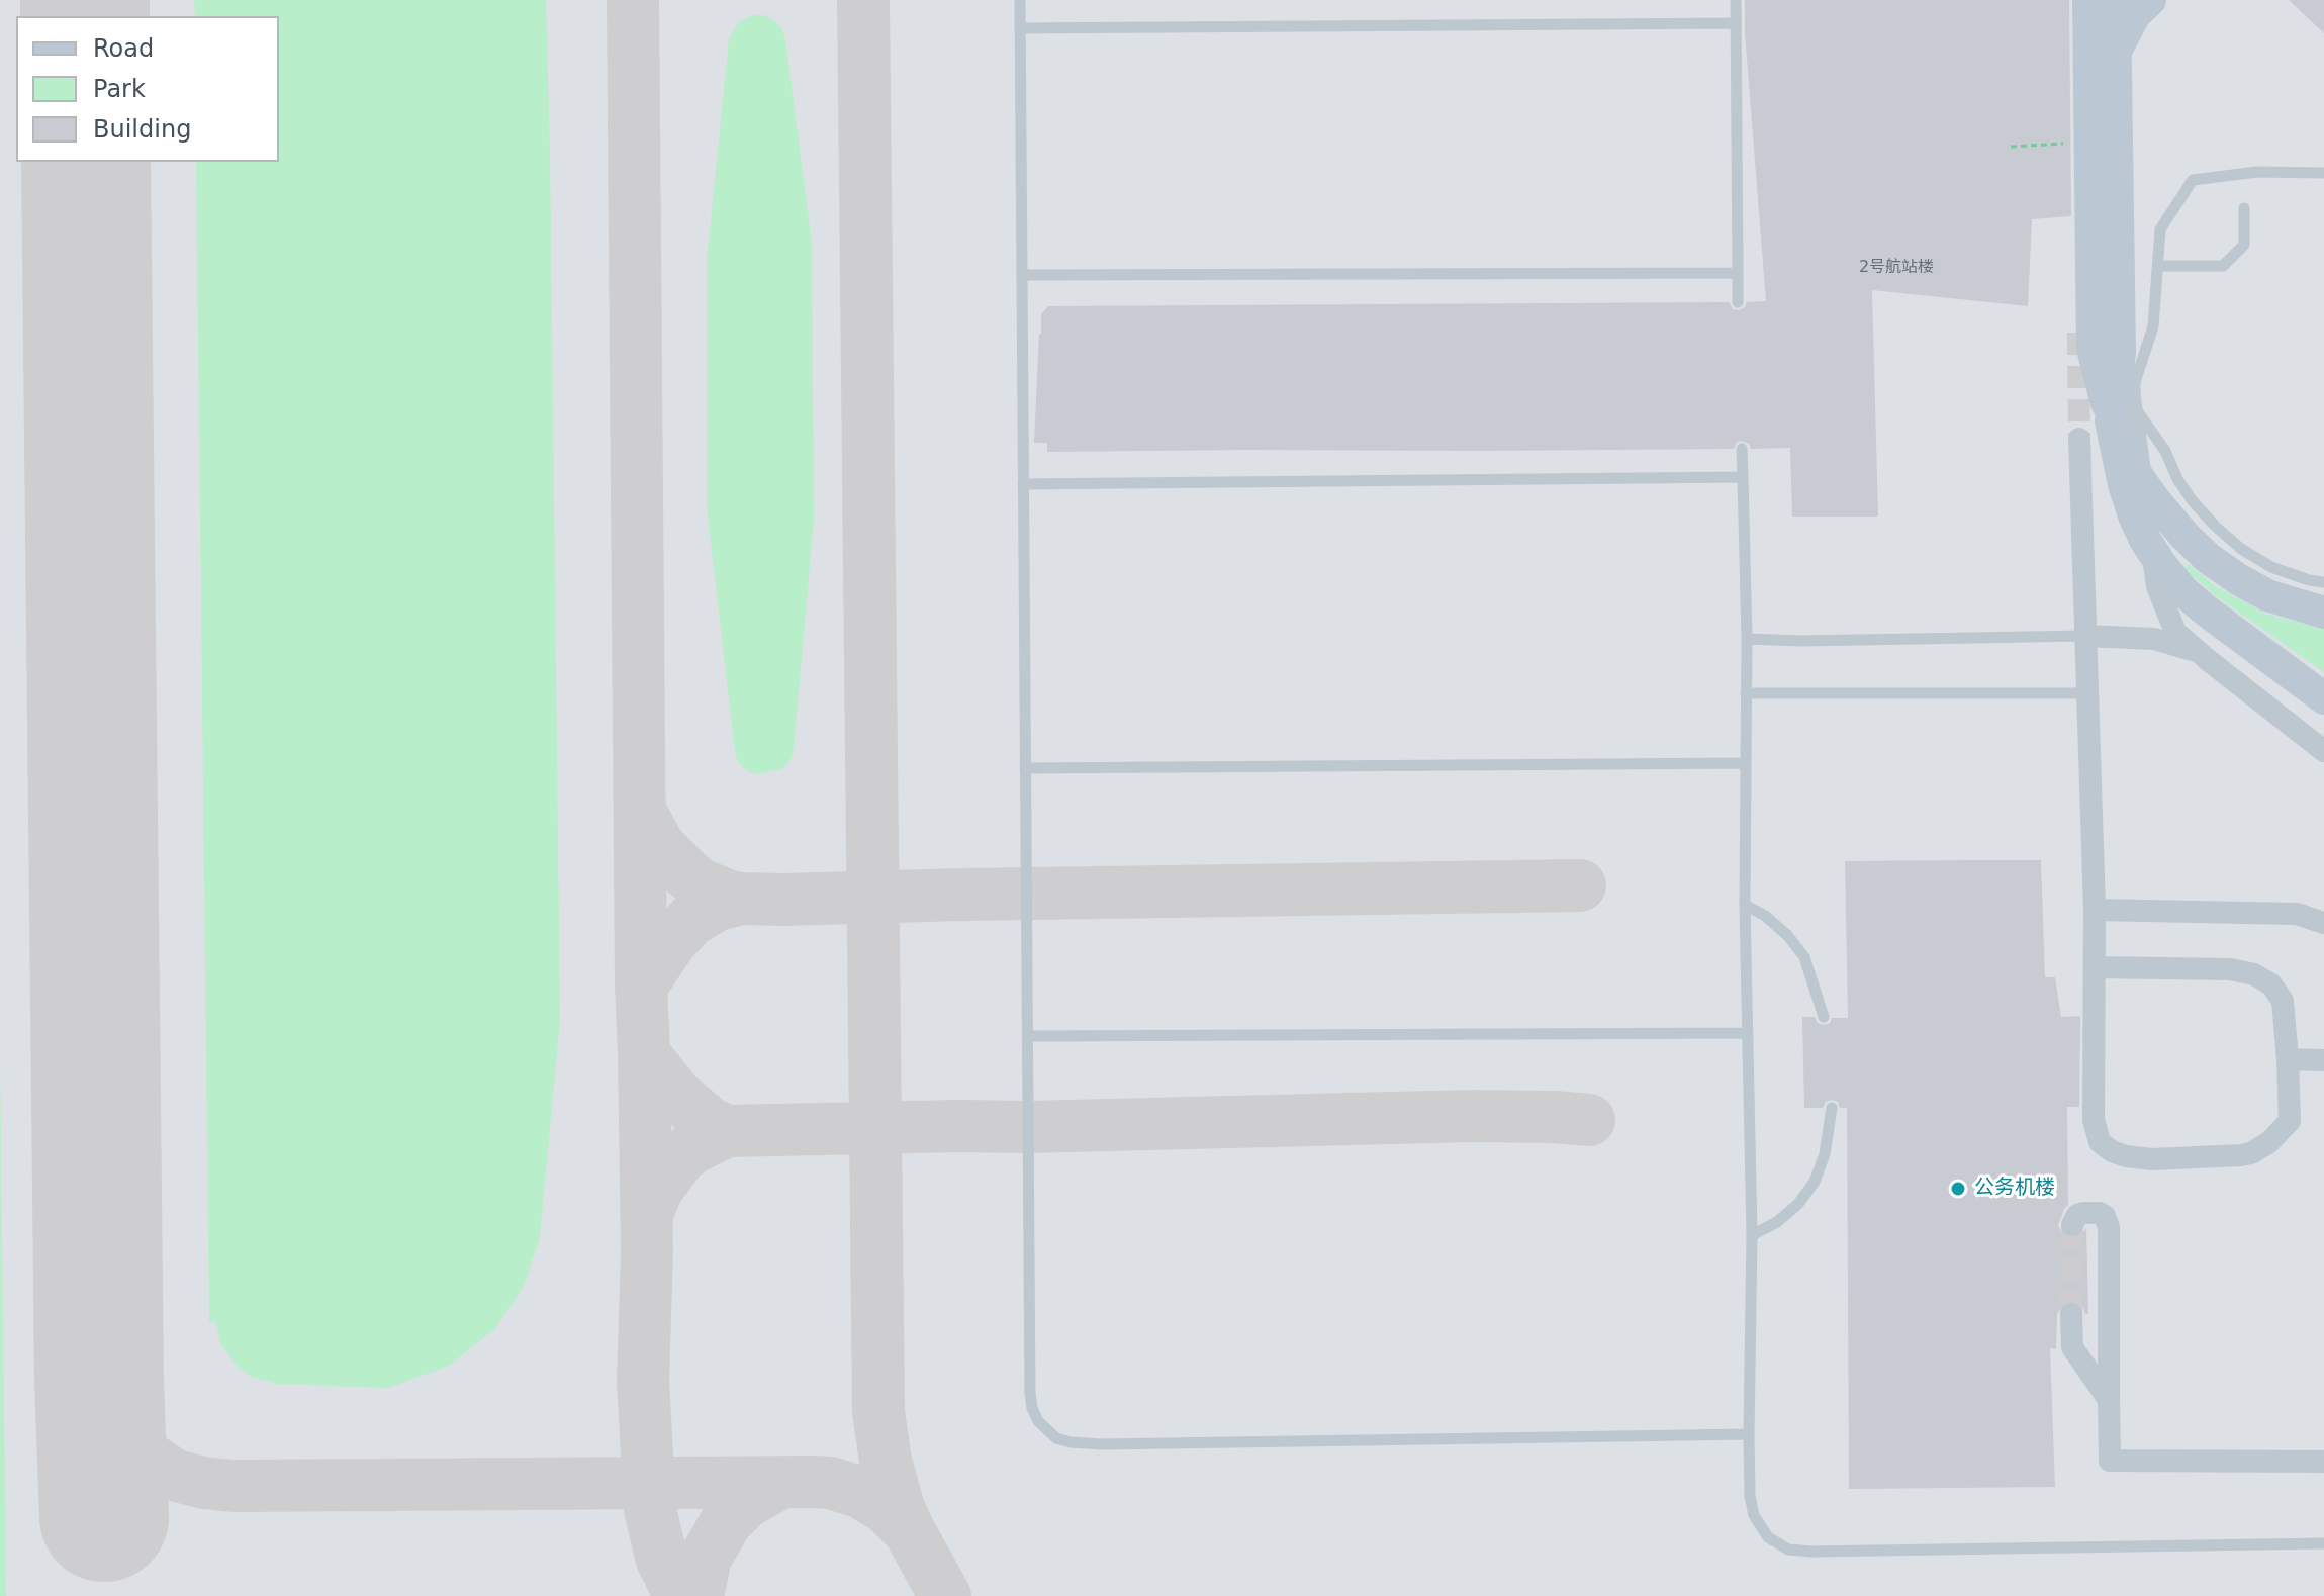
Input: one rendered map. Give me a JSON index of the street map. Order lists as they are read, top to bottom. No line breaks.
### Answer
{"places":["公务机楼"],"house_numbers":["2号航站楼"],"legend":["Road","Park","Building"]}
